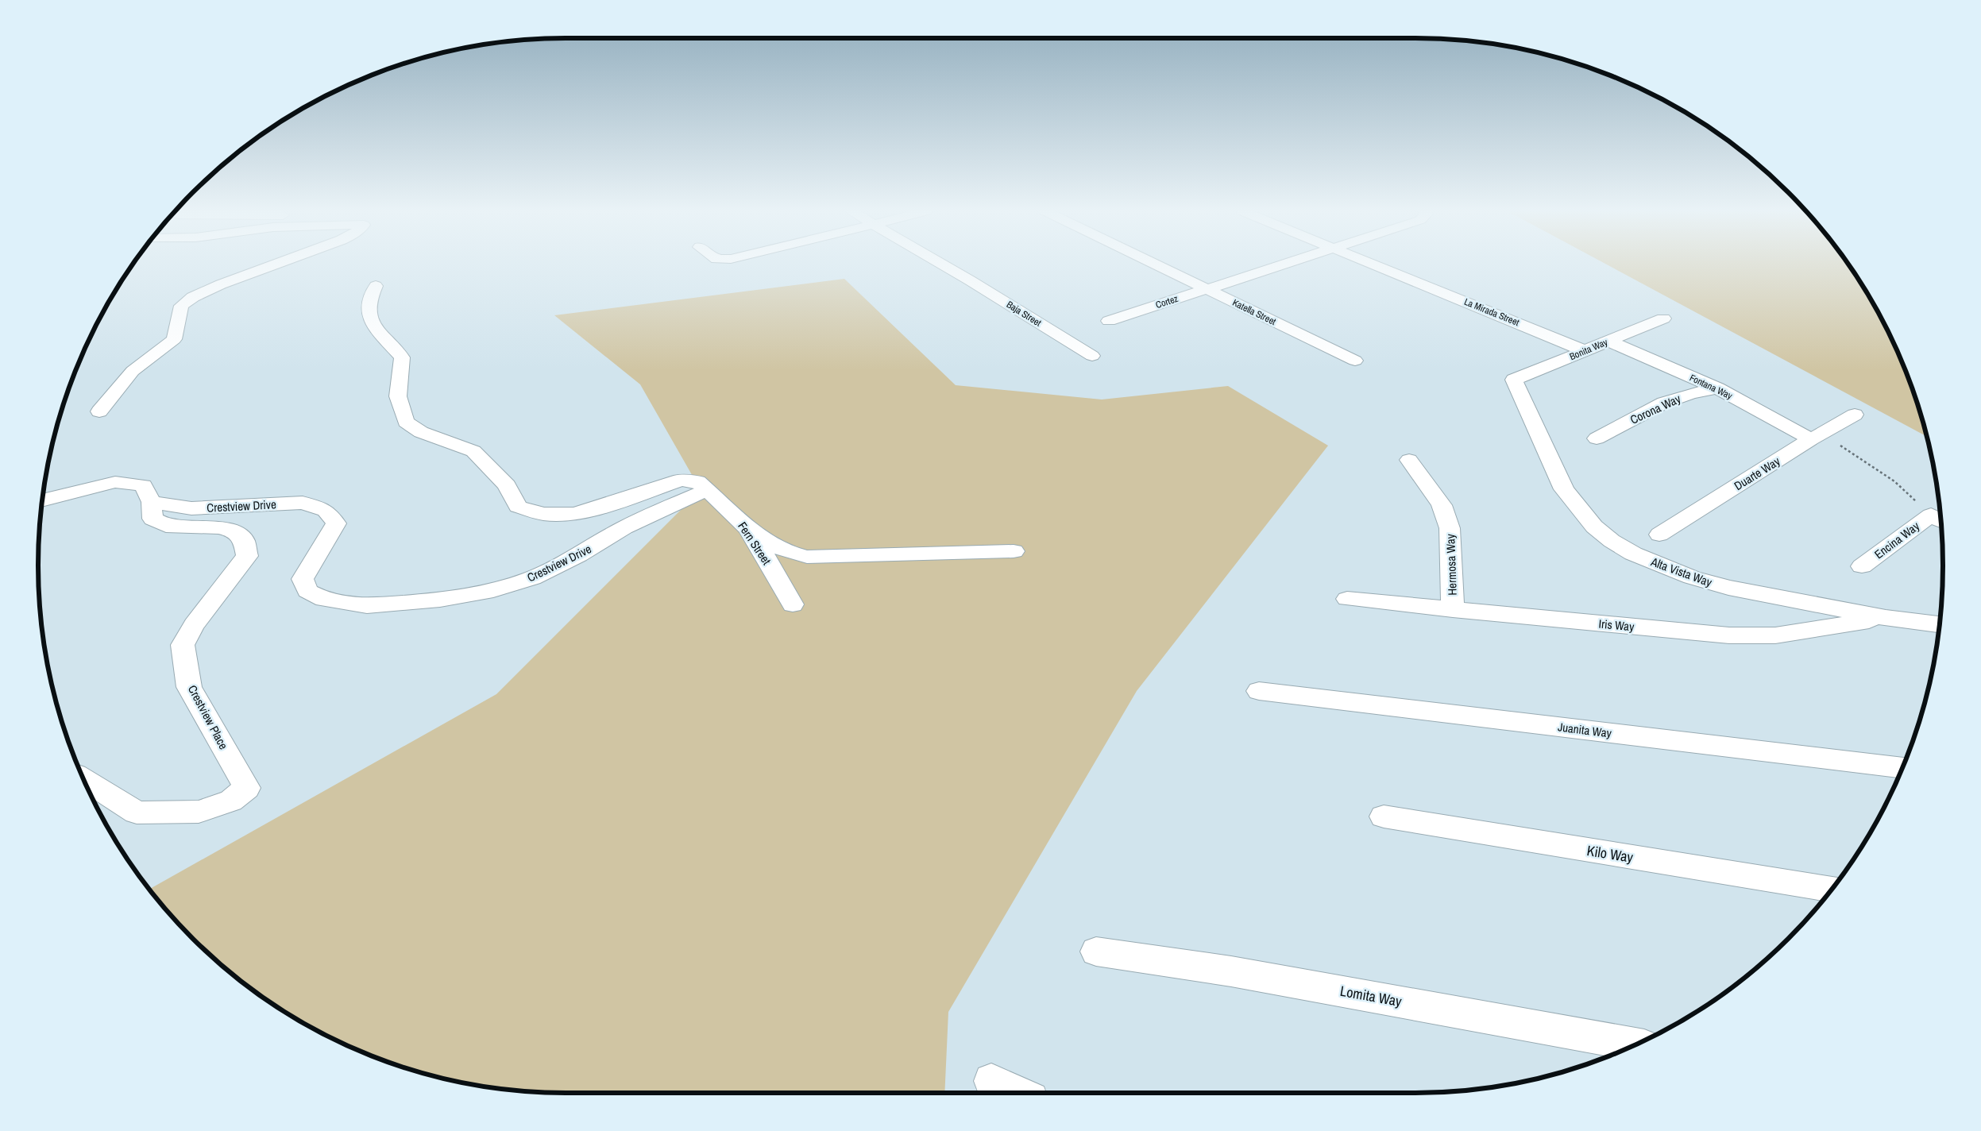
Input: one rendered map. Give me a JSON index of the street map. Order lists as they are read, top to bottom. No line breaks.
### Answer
{"streets":{"street":["Cortez","Katella Street","La Mirada Street","Baja Street","Bonita Way","Fontana Way","Corona Way","Duarte Way","Crestview Drive","Encina Way","Fern Street","Hermosa Way","Alta Vista Way","Iris Way","Crestview Place","Juanita Way","Kilo Way","Lomita Way"]},"crossings":[["Cortez","Katella Street"],["La Mirada Street","Bonita Way"],["Bonita Way","Fontana Way"],["Bonita Way","Alta Vista Way"],["Fontana Way","Corona Way"],["Fontana Way","Duarte Way"],["Crestview Drive","Fern Street"],["Crestview Drive","Crestview Place"],["Hermosa Way","Iris Way"],["Alta Vista Way","Iris Way"]]}
